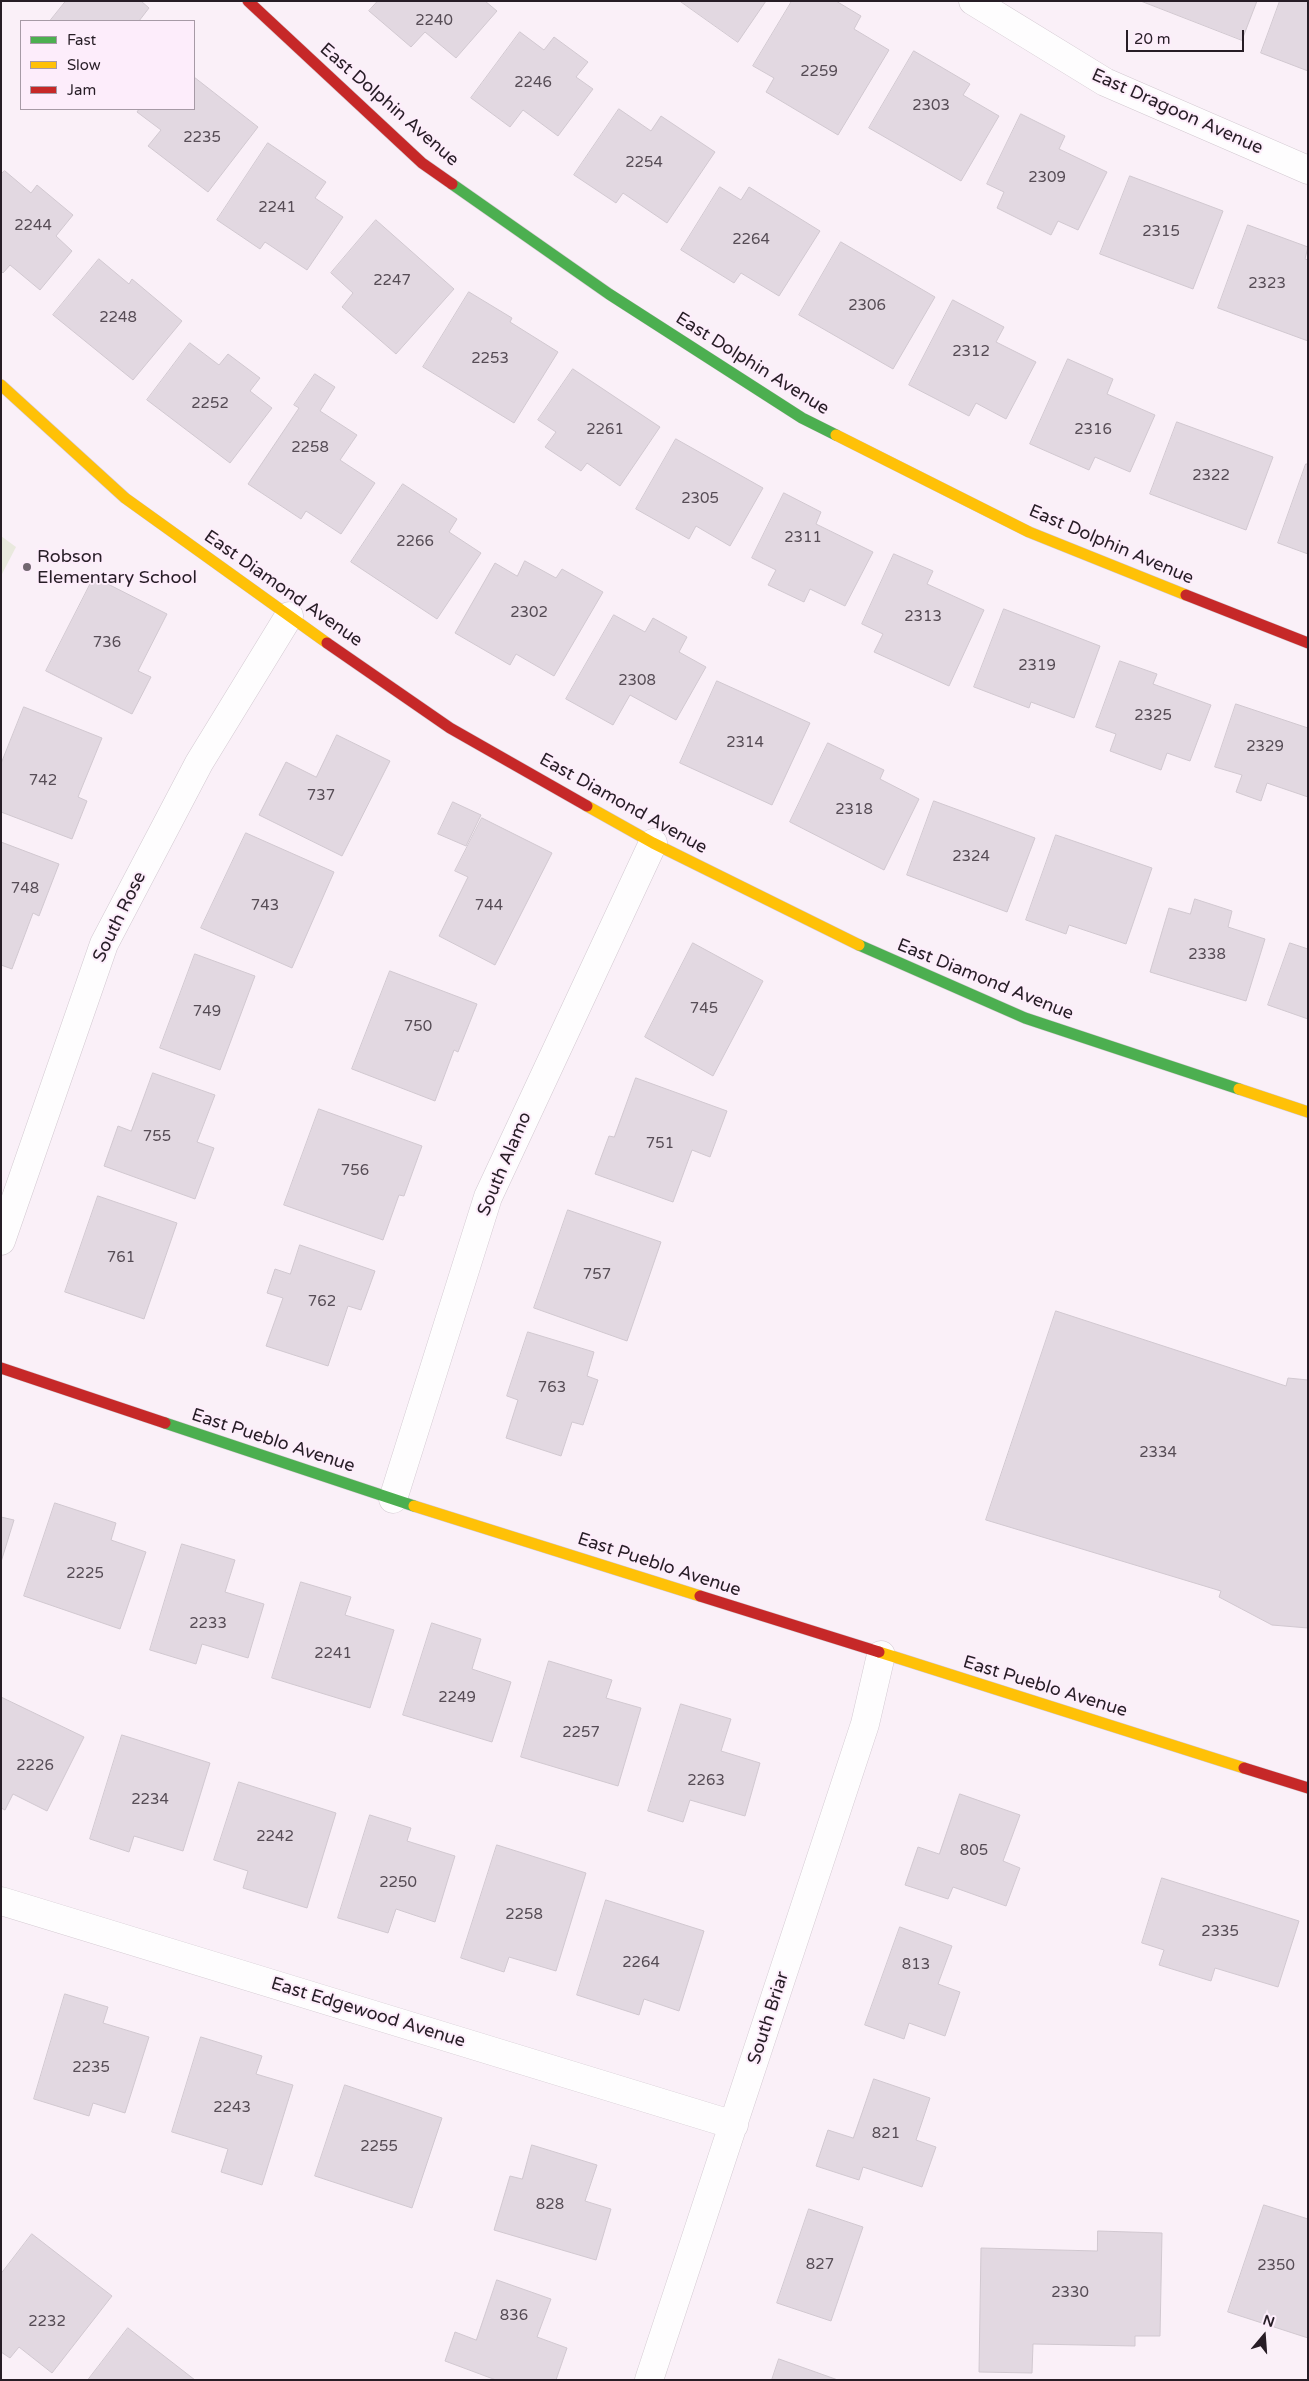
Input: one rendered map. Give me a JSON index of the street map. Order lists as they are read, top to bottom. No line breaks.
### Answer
{"streets":{"street":["East Dolphin Avenue","East Dragoon Avenue","East Diamond Avenue","South Rose","South Alamo","East Pueblo Avenue","East Edgewood Avenue","South Briar"]},"crossings":[["East Diamond Avenue","South Rose"],["East Diamond Avenue","South Alamo"],["South Alamo","East Pueblo Avenue"],["East Pueblo Avenue","South Briar"],["East Edgewood Avenue","South Briar"]],"places":["Robson Elementary School"],"house_numbers":["2240","2259","2246","2303","2235","2254","2309","2241","2244","2315","2264","2247","2323","2306","2248","2312","2253","2252","2261","2316","2258","2322","2305","2311","2266","2302","2313","736","2319","2308","2325","2314","2329","742","737","2318","2324","748","743","744","2338","745","749","750","755","751","756","761","757","762","763","2334","2225","2233","2241","2249","2257","2226","2263","2234","2242","805","2250","2258","2335","2264","813","2235","2243","821","2255","828","827","2350","2330","836","2232"],"legend":["Fast","Slow","Jam"],"scale_bar":"20 m","north":"top"}
